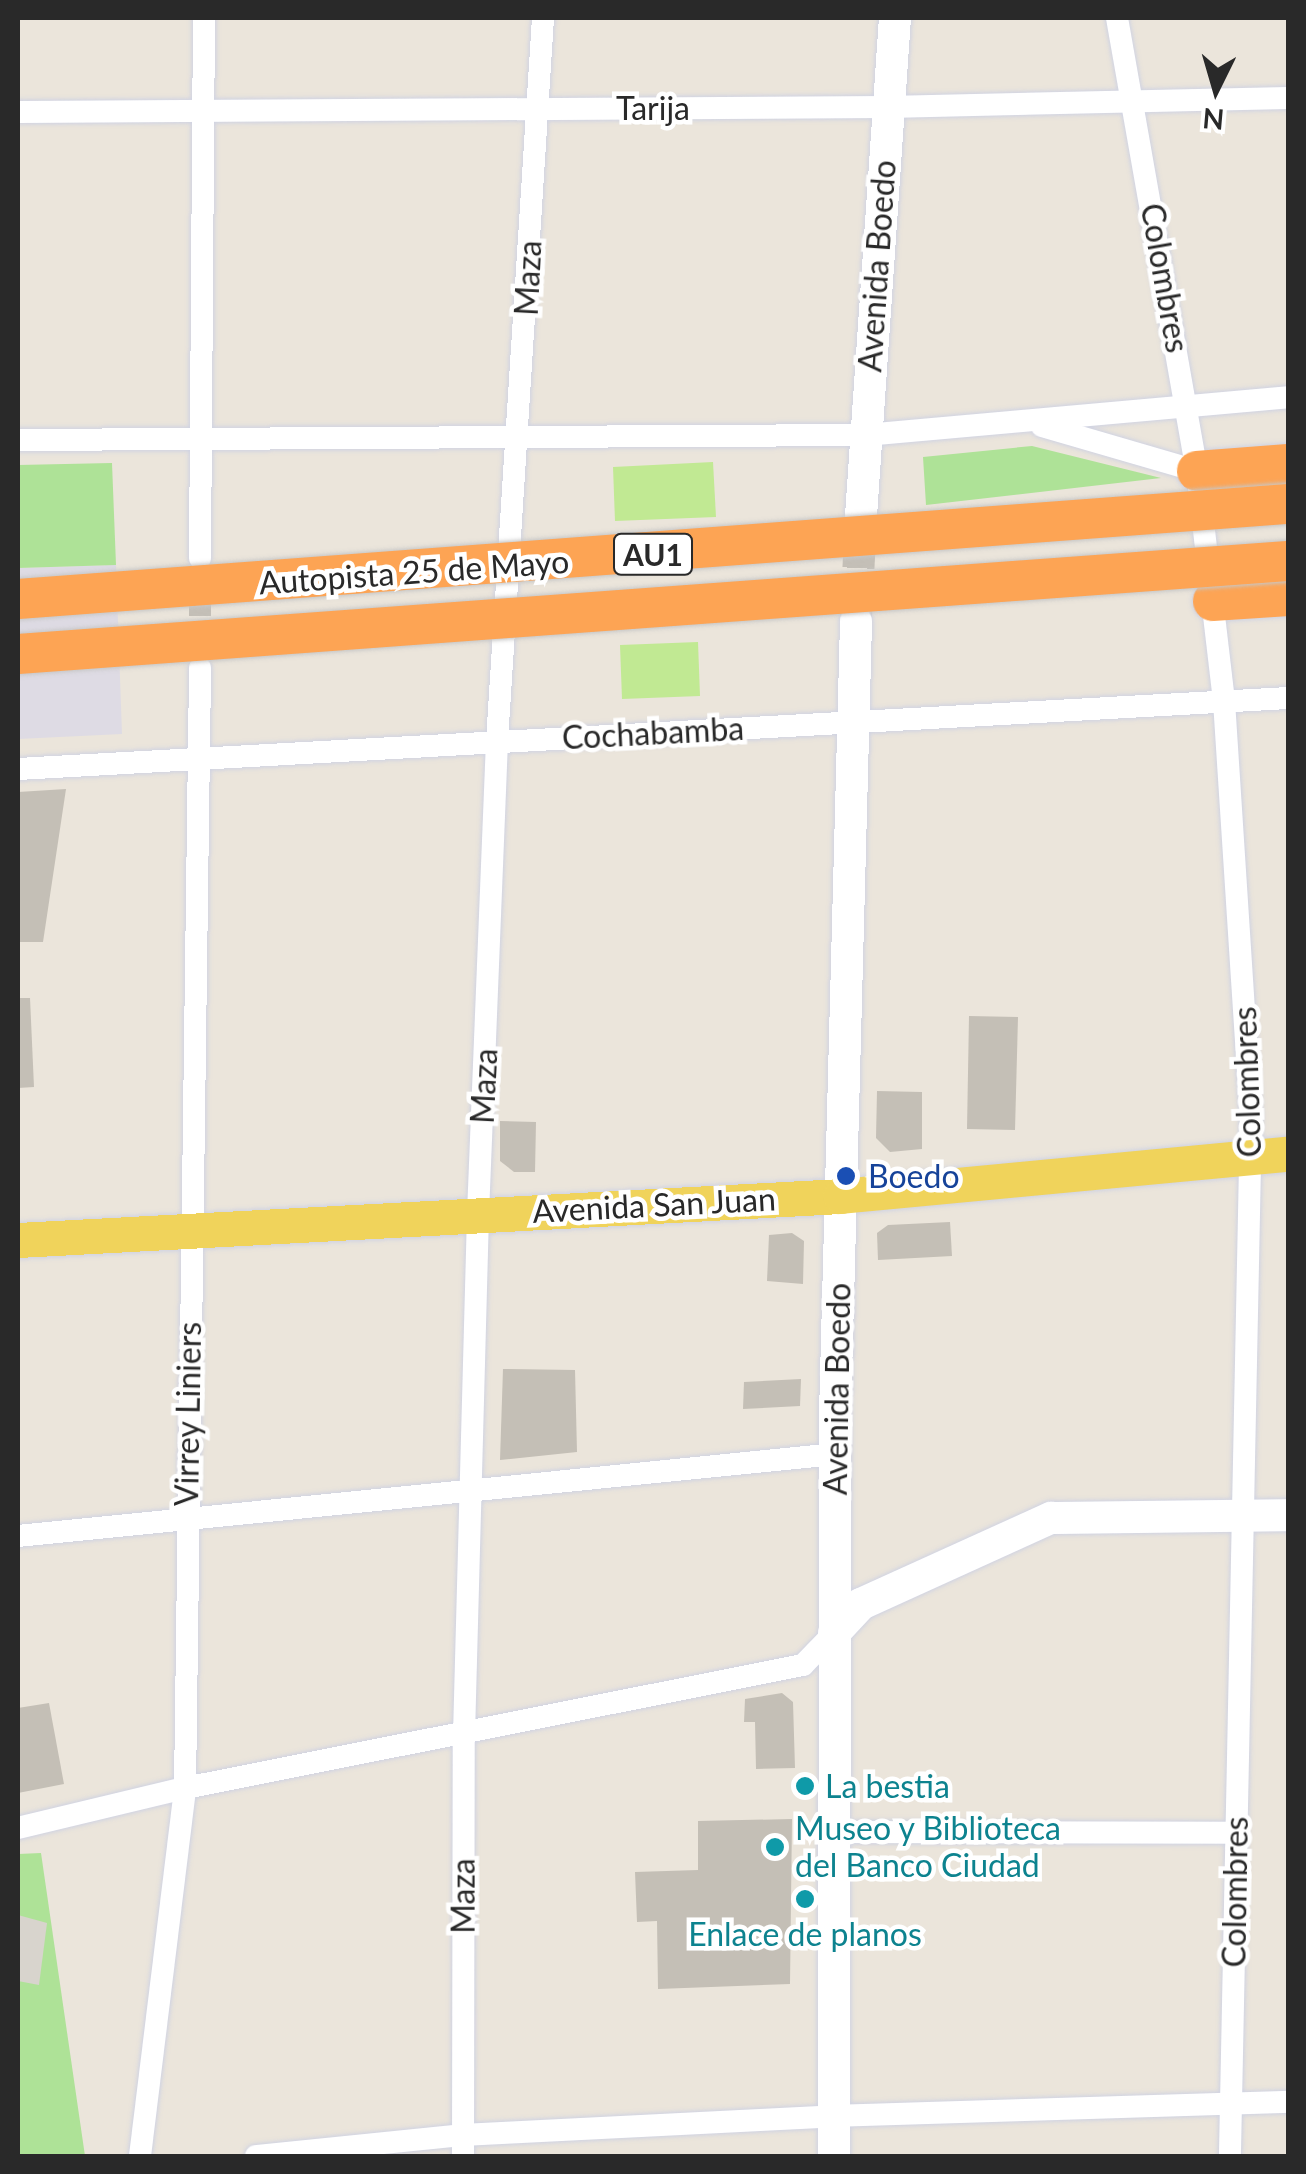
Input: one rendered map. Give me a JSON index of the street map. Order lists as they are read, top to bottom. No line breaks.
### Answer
{"streets":{"highway":["AU1","Autopista 25 de Mayo"],"main road":["Avenida Boedo","Avenida San Juan"],"street":["Tarija","Maza","Colombres","Cochabamba","Virrey Liniers"]},"crossings":[["Tarija","Avenida Boedo"],["Tarija","Maza"],["Tarija","Colombres"],["Avenida Boedo","Cochabamba"],["Avenida Boedo","Avenida San Juan"],["Maza","Cochabamba"],["Maza","Avenida San Juan"],["Colombres","Cochabamba"],["Colombres","Avenida San Juan"],["Cochabamba","Virrey Liniers"],["Avenida San Juan","Virrey Liniers"]],"places":["Boedo","La bestia","Museo y Biblioteca del Banco Ciudad","Enlace de planos"],"north":"bottom"}
